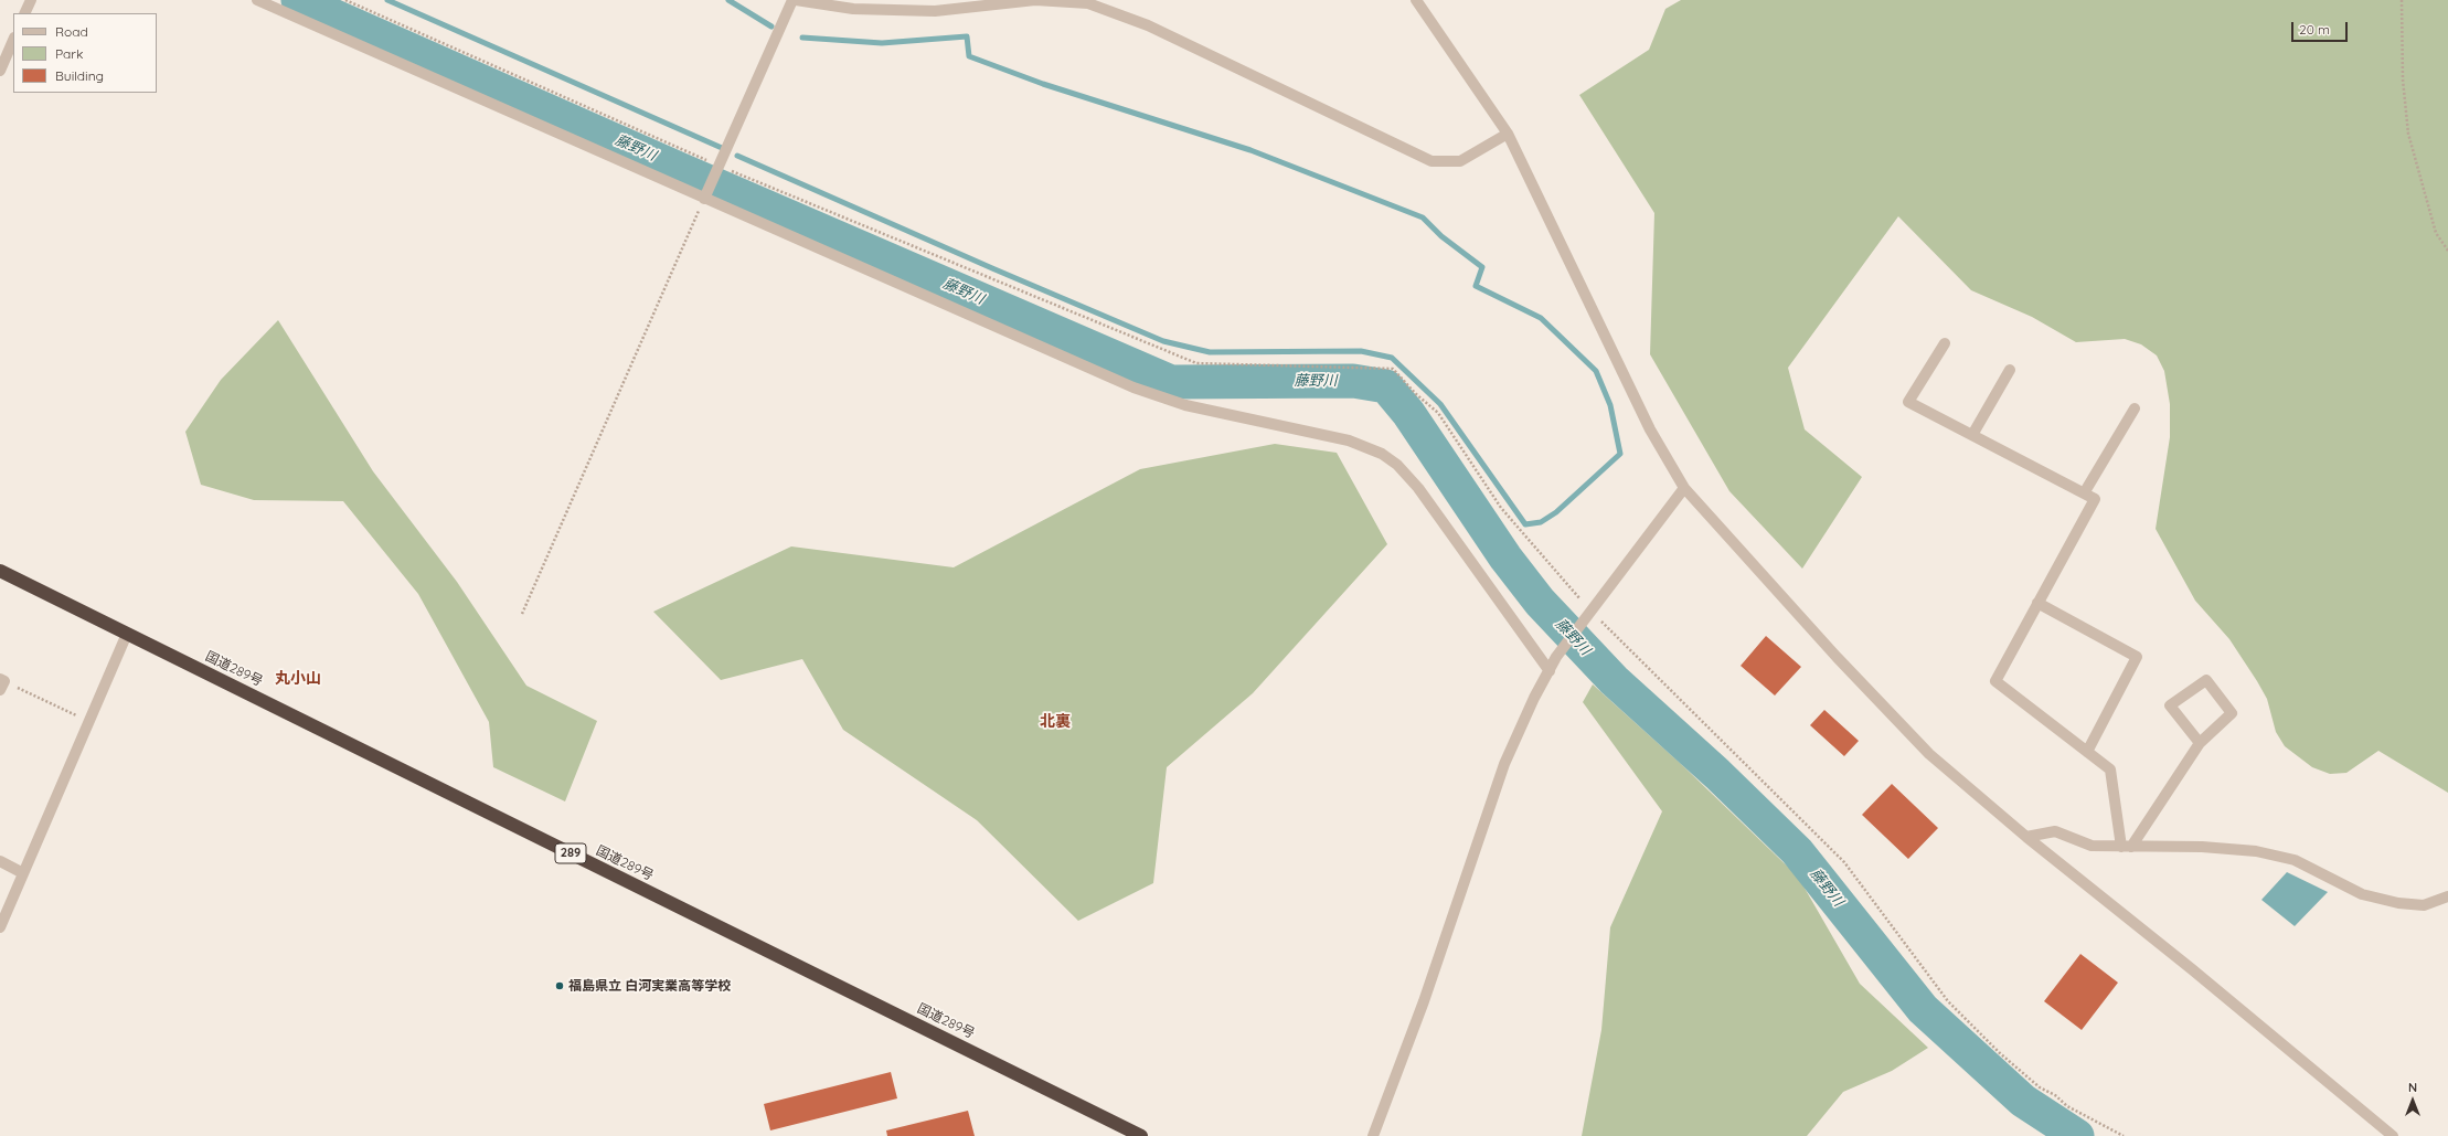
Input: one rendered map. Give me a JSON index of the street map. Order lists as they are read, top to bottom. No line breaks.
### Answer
{"streets":{"highway":["国道289号","289"]},"districts":["丸小山","北裏"],"water":["藤野川"],"places":["福島県立 白河実業高等学校"],"legend":["Road","Park","Building"],"scale_bar":"20 m","north":"top"}
